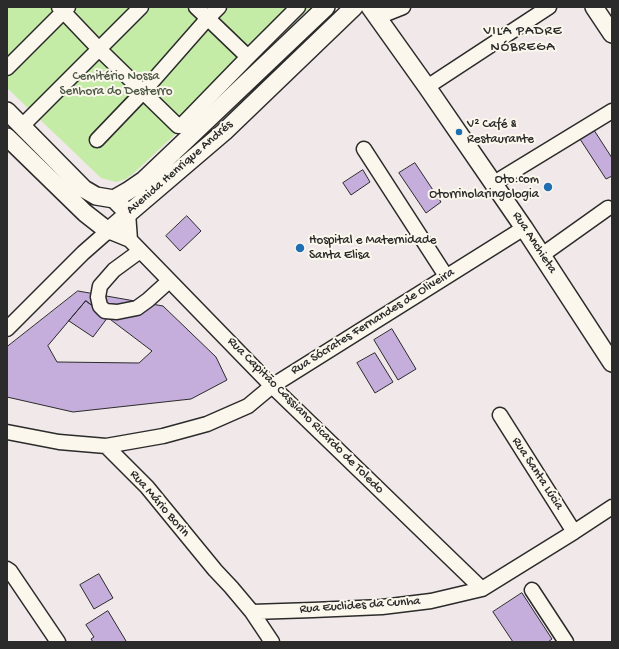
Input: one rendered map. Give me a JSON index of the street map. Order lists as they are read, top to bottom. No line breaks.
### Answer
{"streets":{"main road":["Avenida Henrique Andrés","Rua Anchieta"],"street":["Rua Sócrates Fernandes de Oliveira","Rua Capitão Cassiano Ricardo de Toledo","Rua Santa Lúcia","Rua Mário Borin","Rua Euclides da Cunha"]},"crossings":[["Avenida Henrique Andrés","Rua Capitão Cassiano Ricardo de Toledo"],["Rua Anchieta","Rua Sócrates Fernandes de Oliveira"],["Rua Sócrates Fernandes de Oliveira","Rua Capitão Cassiano Ricardo de Toledo"],["Rua Sócrates Fernandes de Oliveira","Rua Mário Borin"],["Rua Capitão Cassiano Ricardo de Toledo","Rua Euclides da Cunha"],["Rua Santa Lúcia","Rua Euclides da Cunha"],["Rua Mário Borin","Rua Euclides da Cunha"]],"districts":["VILA PADRE NÓBREGA"],"parks":["Cemitério Nossa Senhora do Desterro"],"places":["V² Café & Restaurante","Oto.com Otorrinolaringologia","Hospital e Maternidade Santa Elisa"]}
